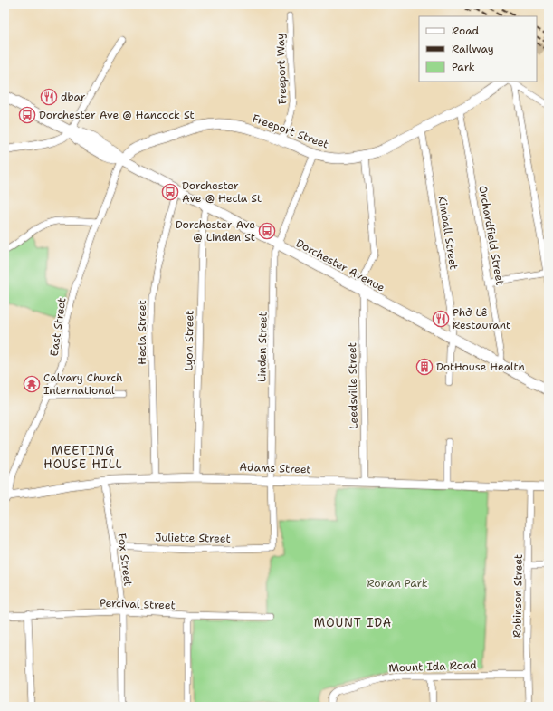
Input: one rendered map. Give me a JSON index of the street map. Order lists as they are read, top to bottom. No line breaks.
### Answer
{"streets":{"main road":["Freeport Street","Dorchester Avenue","Adams Street"],"street":["Freeport Way","Kimball Street","Orchardfield Street","East Street","Hecla Street","Lyon Street","Linden Street","Leedsville Street","Juliette Street","Fox Street","Robinson Street","Percival Street","Mount Ida Road"]},"crossings":[["Freeport Way","Freeport Street"],["Freeport Street","Kimball Street"],["Freeport Street","Orchardfield Street"],["Freeport Street","Dorchester Avenue"],["Freeport Street","East Street"],["Freeport Street","Linden Street"],["Kimball Street","Dorchester Avenue"],["Orchardfield Street","Dorchester Avenue"],["Dorchester Avenue","East Street"],["Dorchester Avenue","Hecla Street"],["Dorchester Avenue","Lyon Street"],["Dorchester Avenue","Linden Street"],["Dorchester Avenue","Leedsville Street"],["East Street","Adams Street"],["Hecla Street","Adams Street"],["Lyon Street","Adams Street"],["Linden Street","Adams Street"],["Linden Street","Juliette Street"],["Leedsville Street","Adams Street"],["Adams Street","Fox Street"],["Adams Street","Robinson Street"],["Juliette Street","Fox Street"],["Fox Street","Percival Street"],["Robinson Street","Mount Ida Road"]],"districts":["MEETING HOUSE HILL","MOUNT IDA"],"parks":["Ronan Park"],"places":{"restaurant":["dbar","Phở Lê Restaurant"],"bus stop":["Dorchester Ave @ Hancock St","Dorchester Ave @ Hecla St","Dorchester Ave @ Linden St"],"building":["DotHouse Health"],"temple":["Calvary Church International"]},"legend":["Road","Railway","Park"]}
